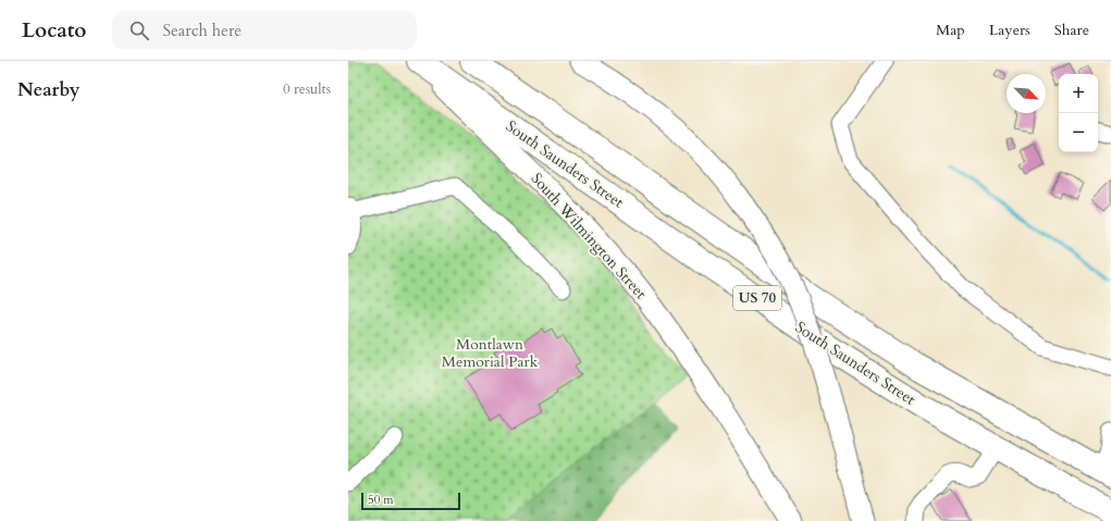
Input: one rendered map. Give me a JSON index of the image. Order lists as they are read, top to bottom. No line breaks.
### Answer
{"streets":{"highway":["South Saunders Street","US 70"],"main road":["South Wilmington Street"]},"crossings":[["South Saunders Street","South Wilmington Street"]],"parks":["Montlawn Memorial Park"],"scale_bar":"50 m","north":"bottom right","page":{"header":"Locato","search":"Search here","nav":["Map","Layers","Share"],"heading":["Nearby","0 results"],"map_buttons":["+","−"],"scale":"50 m"}}
